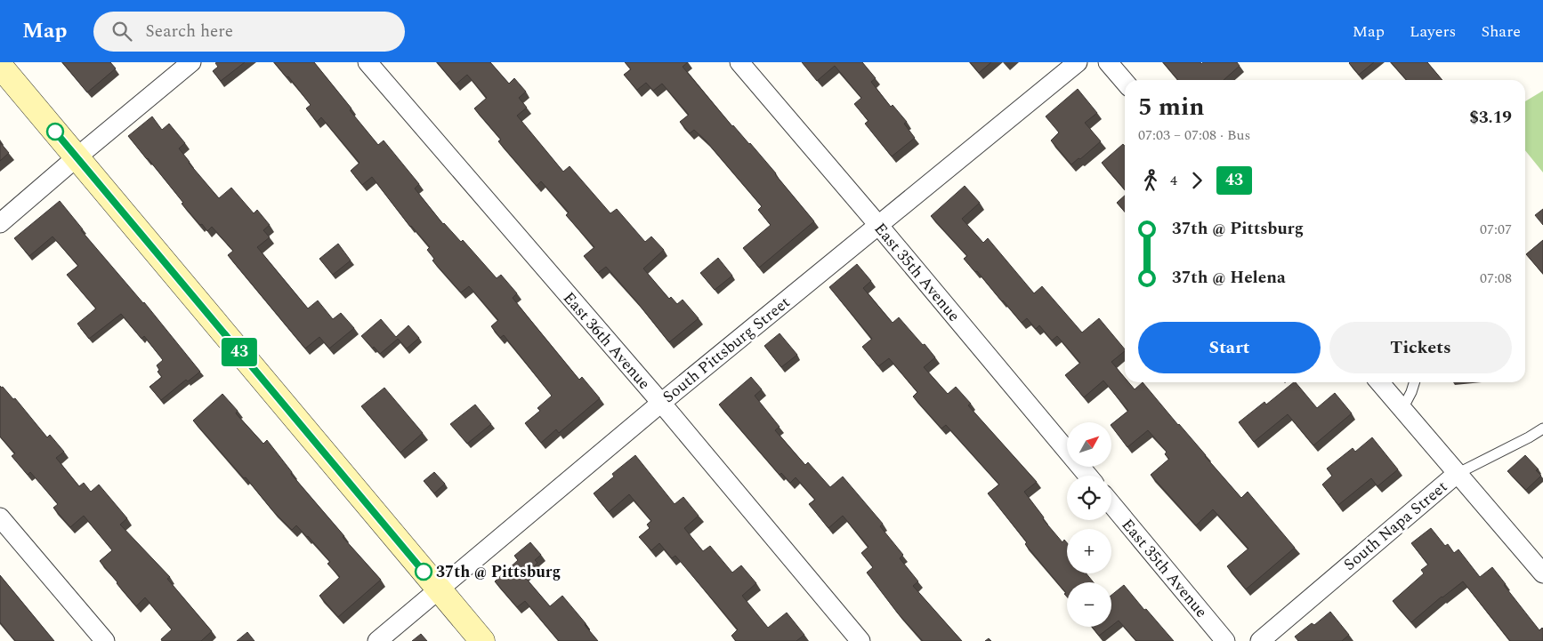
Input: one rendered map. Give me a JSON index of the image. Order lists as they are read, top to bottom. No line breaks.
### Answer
{"streets":{"street":["East 35th Avenue","East 36th Avenue","South Pittsburg Street","South Napa Street"]},"crossings":[["East 35th Avenue","South Pittsburg Street"],["East 36th Avenue","South Pittsburg Street"]],"places":["37th @ Pittsburg"],"lines":["bus line 43"],"north":"top right","page":{"header":"Map","search":"Search here","nav":["Map","Layers","Share"],"on_map":"43","heading":["5 min","07:03 – 07:08 · Bus","$3.19"],"legs":["4","43"],"list":[{"name":"37th @ Pittsburg","value":"07:07"},{"name":"37th @ Helena","value":"07:08"}],"buttons":["Start","Tickets"],"map_buttons":["+","−"]}}
